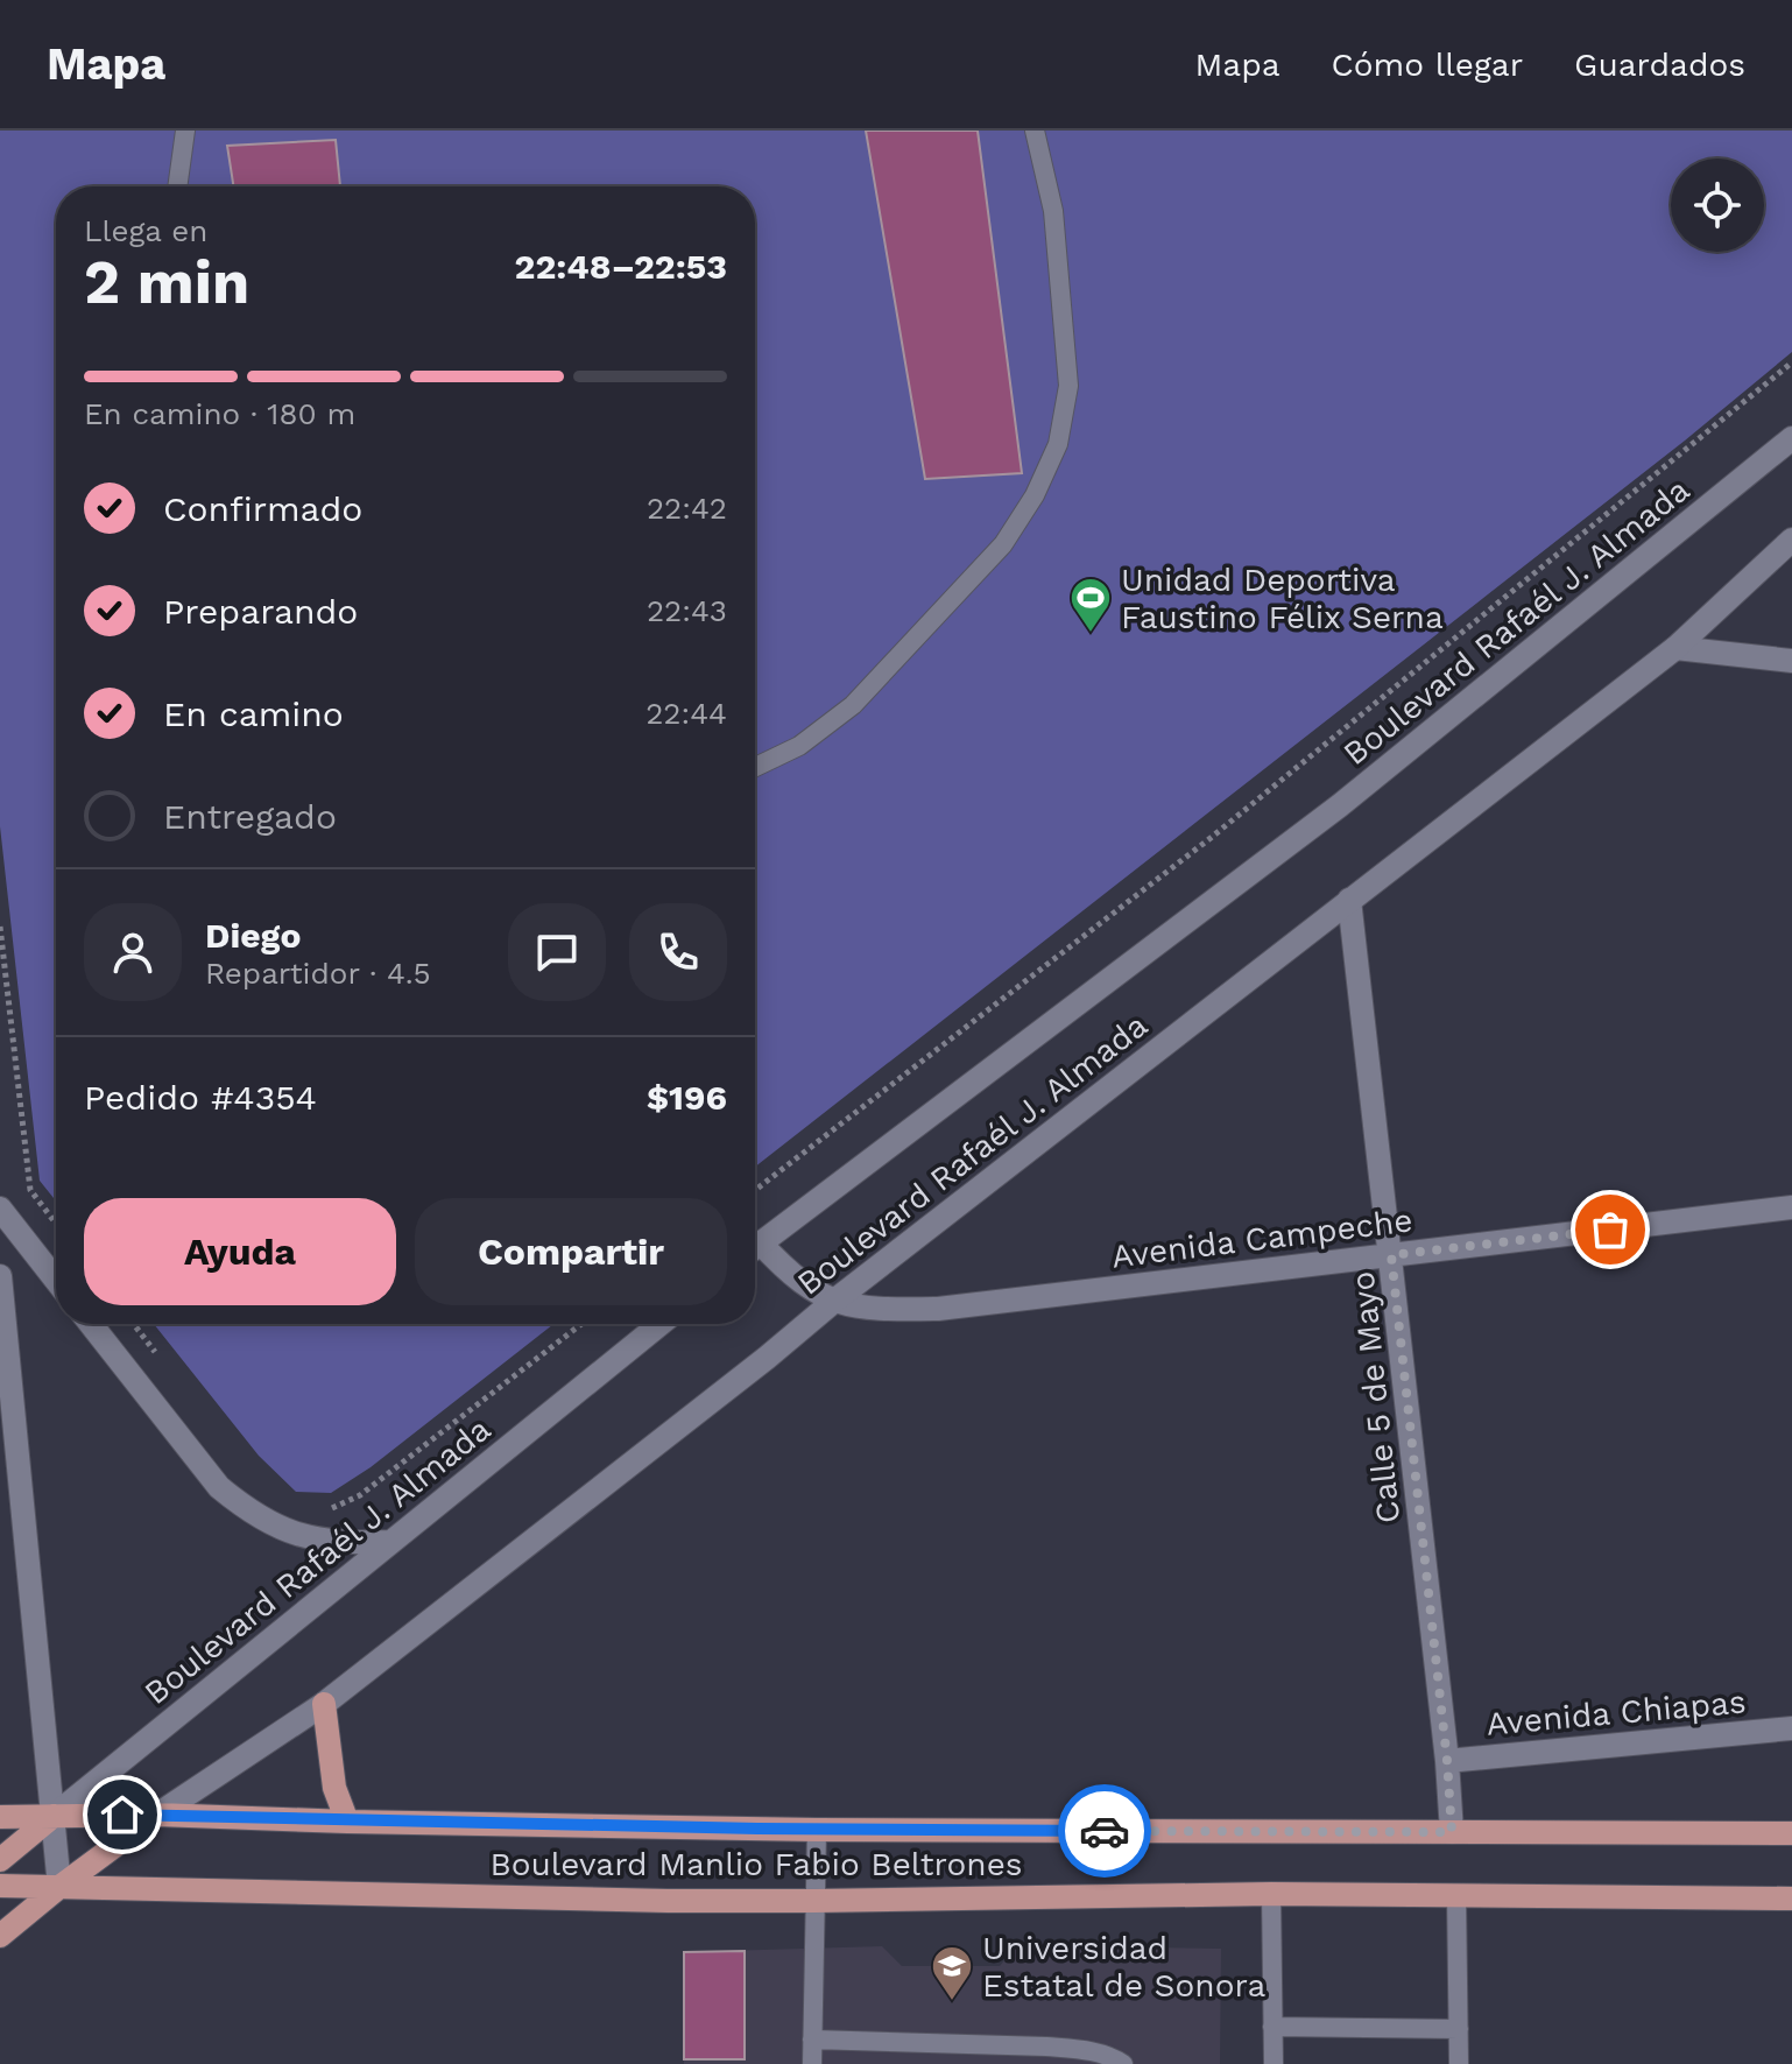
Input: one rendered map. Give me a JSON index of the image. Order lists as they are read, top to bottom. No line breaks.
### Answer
{"streets":{"main road":["Boulevard Rafaél J. Almada","Avenida Campeche","Calle 5 de Mayo","Avenida Chiapas","Boulevard Manlio Fabio Beltrones"]},"crossings":[["Boulevard Rafaél J. Almada","Avenida Campeche"],["Boulevard Rafaél J. Almada","Calle 5 de Mayo"],["Boulevard Rafaél J. Almada","Boulevard Manlio Fabio Beltrones"],["Avenida Campeche","Calle 5 de Mayo"],["Calle 5 de Mayo","Avenida Chiapas"],["Calle 5 de Mayo","Boulevard Manlio Fabio Beltrones"]],"places":{"sports":["Unidad Deportiva Faustino Félix Serna"],"school or university":["Universidad Estatal de Sonora"]},"page":{"header":"Mapa","nav":["Mapa","Cómo llegar","Guardados"],"heading":["2 min","Llega en","22:48–22:53"],"panel":["Diego","Repartidor · 4.5","Pedido #4354","$196"],"bar":"En camino · 180 m","list":[["Confirmado","22:42"],["Preparando","22:43"],["En camino","22:44"],"Entregado"],"buttons":["Ayuda","Compartir"]}}
